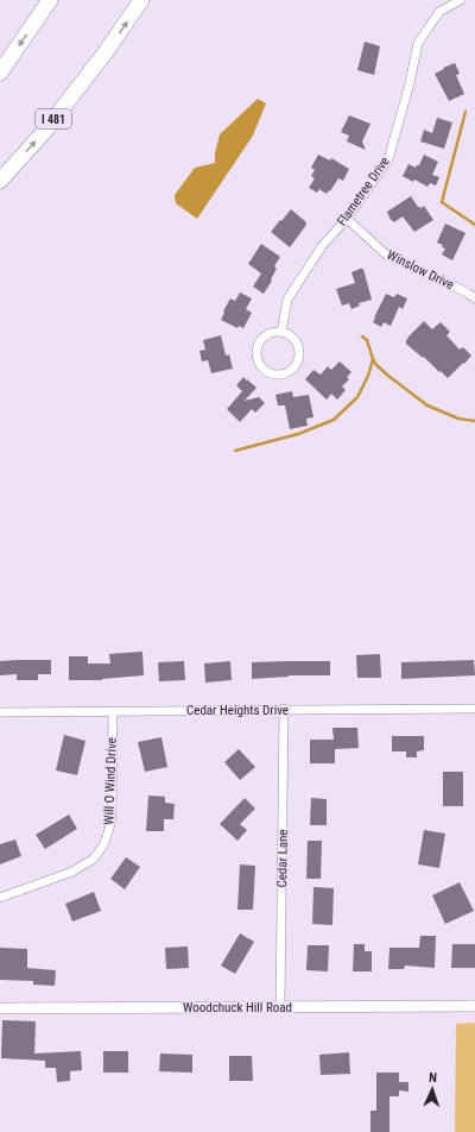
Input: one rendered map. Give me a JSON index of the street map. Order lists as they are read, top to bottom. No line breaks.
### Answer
{"streets":{"highway":["I 481"],"street":["Flametree Drive","Winslow Drive","Cedar Heights Drive","Will O Wind Drive","Cedar Lane","Woodchuck Hill Road"]},"crossings":[["Flametree Drive","Winslow Drive"],["Cedar Heights Drive","Will O Wind Drive"],["Cedar Heights Drive","Cedar Lane"],["Cedar Lane","Woodchuck Hill Road"]],"north":"top"}
